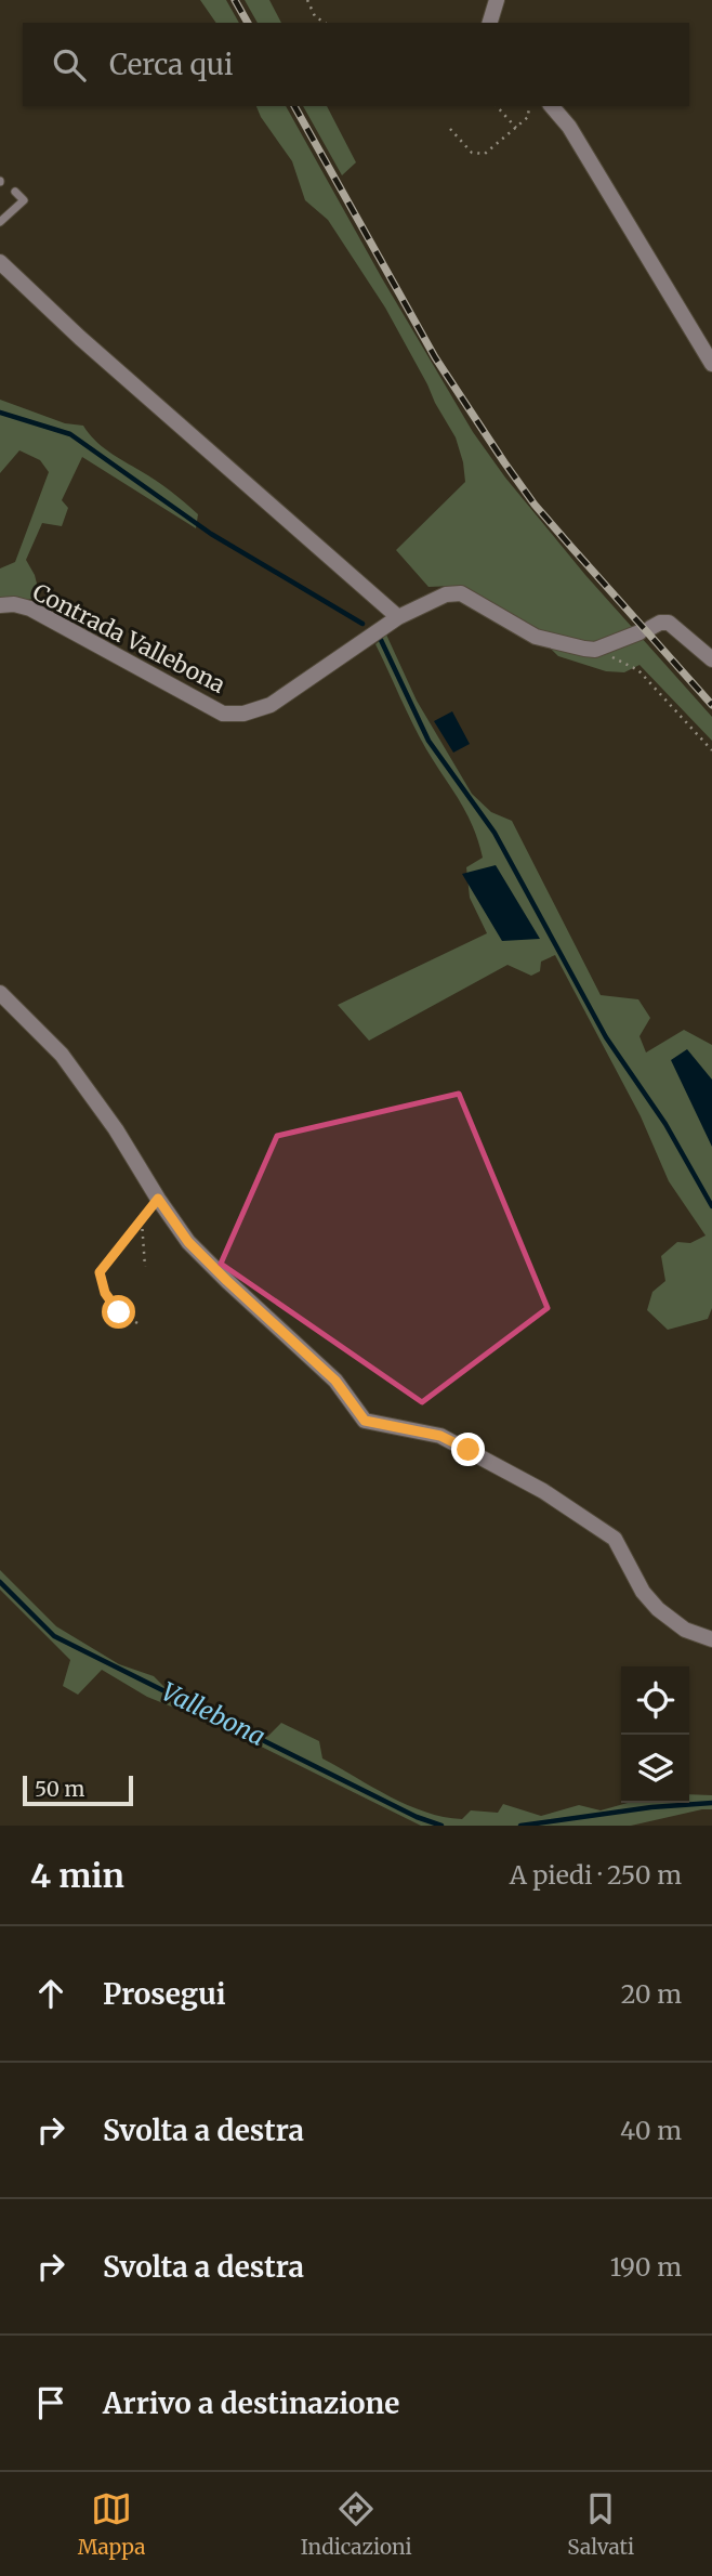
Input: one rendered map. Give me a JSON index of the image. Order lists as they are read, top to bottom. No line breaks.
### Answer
{"streets":{"street":["Contrada Vallebona"]},"water":["Vallebona"],"scale_bar":"50 m","page":{"search":"Cerca qui","scale":"50 m","heading":["4 min","A piedi · 250 m"],"list":[["Prosegui","20 m"],["Svolta a destra","40 m"],["Svolta a destra","190 m"],"Arrivo a destinazione"],"nav":["Mappa","Indicazioni","Salvati"]}}
